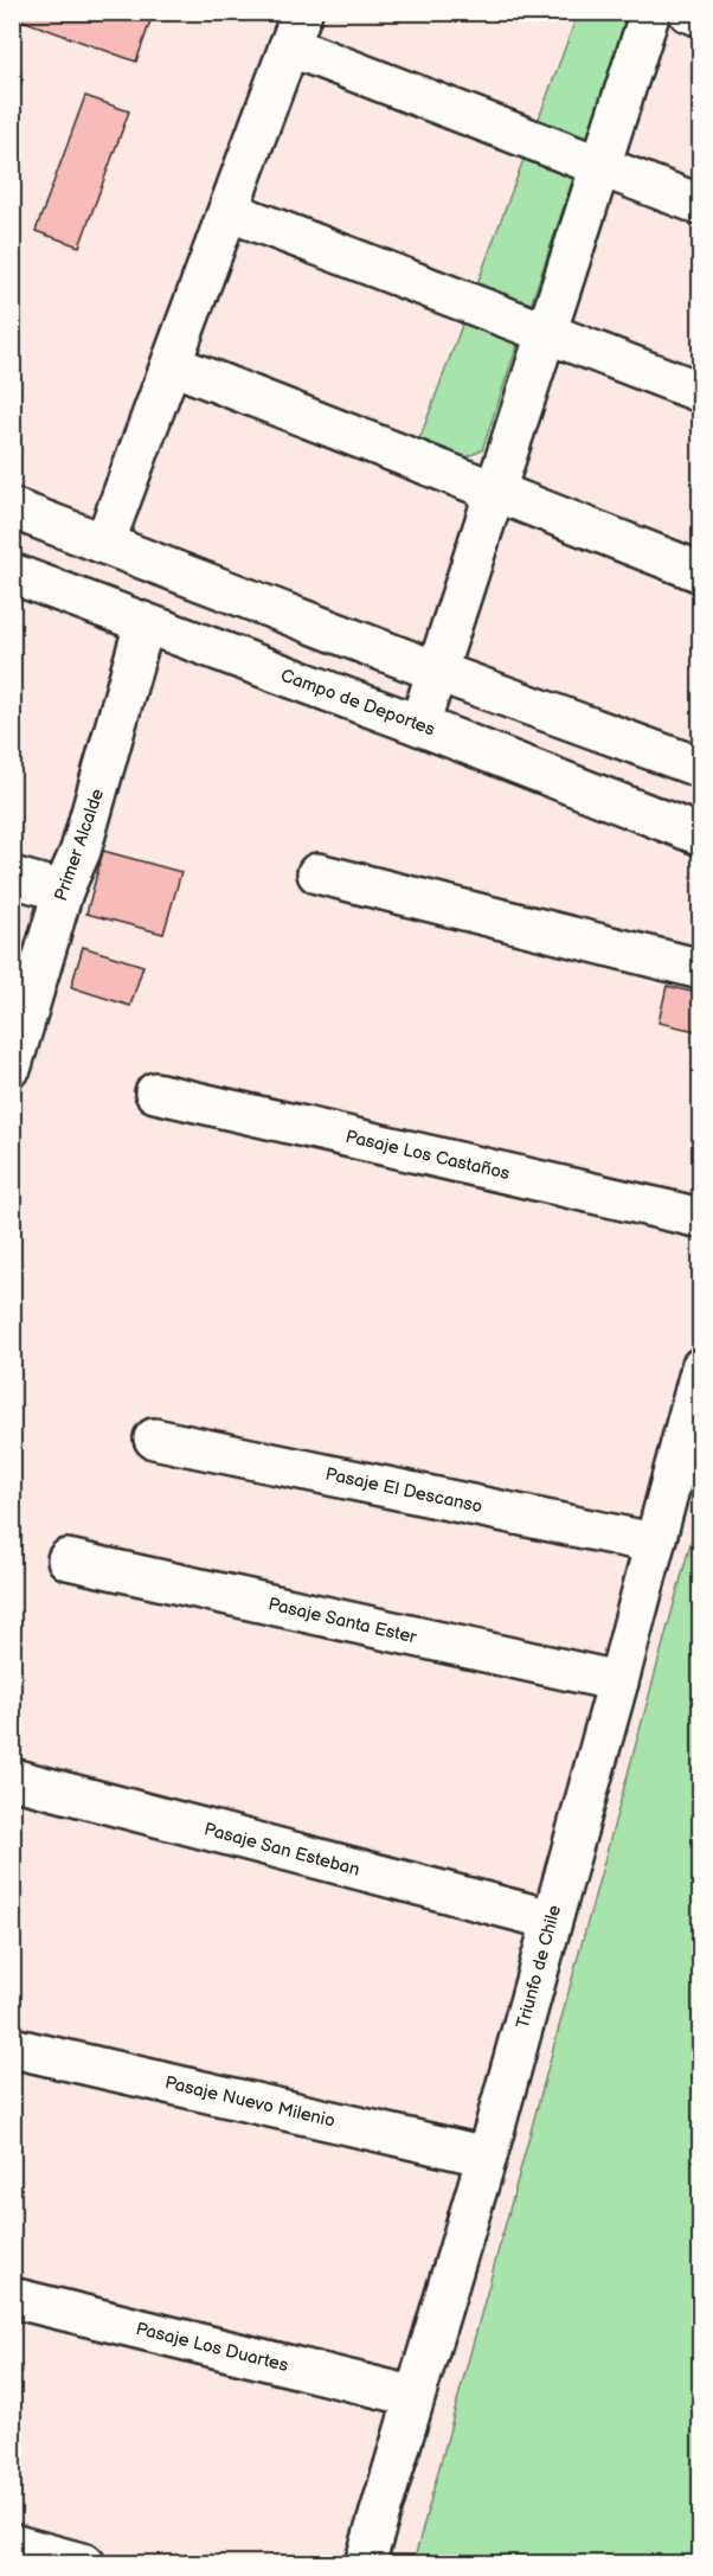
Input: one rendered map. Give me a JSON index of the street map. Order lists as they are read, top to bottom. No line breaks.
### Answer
{"streets":{"street":["Campo de Deportes","Primer Alcalde","Pasaje Los Castaños","Pasaje El Descanso","Pasaje Santa Ester","Pasaje San Esteban","Triunfo de Chile","Pasaje Nuevo Milenio","Pasaje Los Duartes"]},"crossings":[["Campo de Deportes","Primer Alcalde"],["Pasaje El Descanso","Triunfo de Chile"],["Pasaje Santa Ester","Triunfo de Chile"],["Pasaje San Esteban","Triunfo de Chile"],["Triunfo de Chile","Pasaje Nuevo Milenio"],["Triunfo de Chile","Pasaje Los Duartes"]]}
